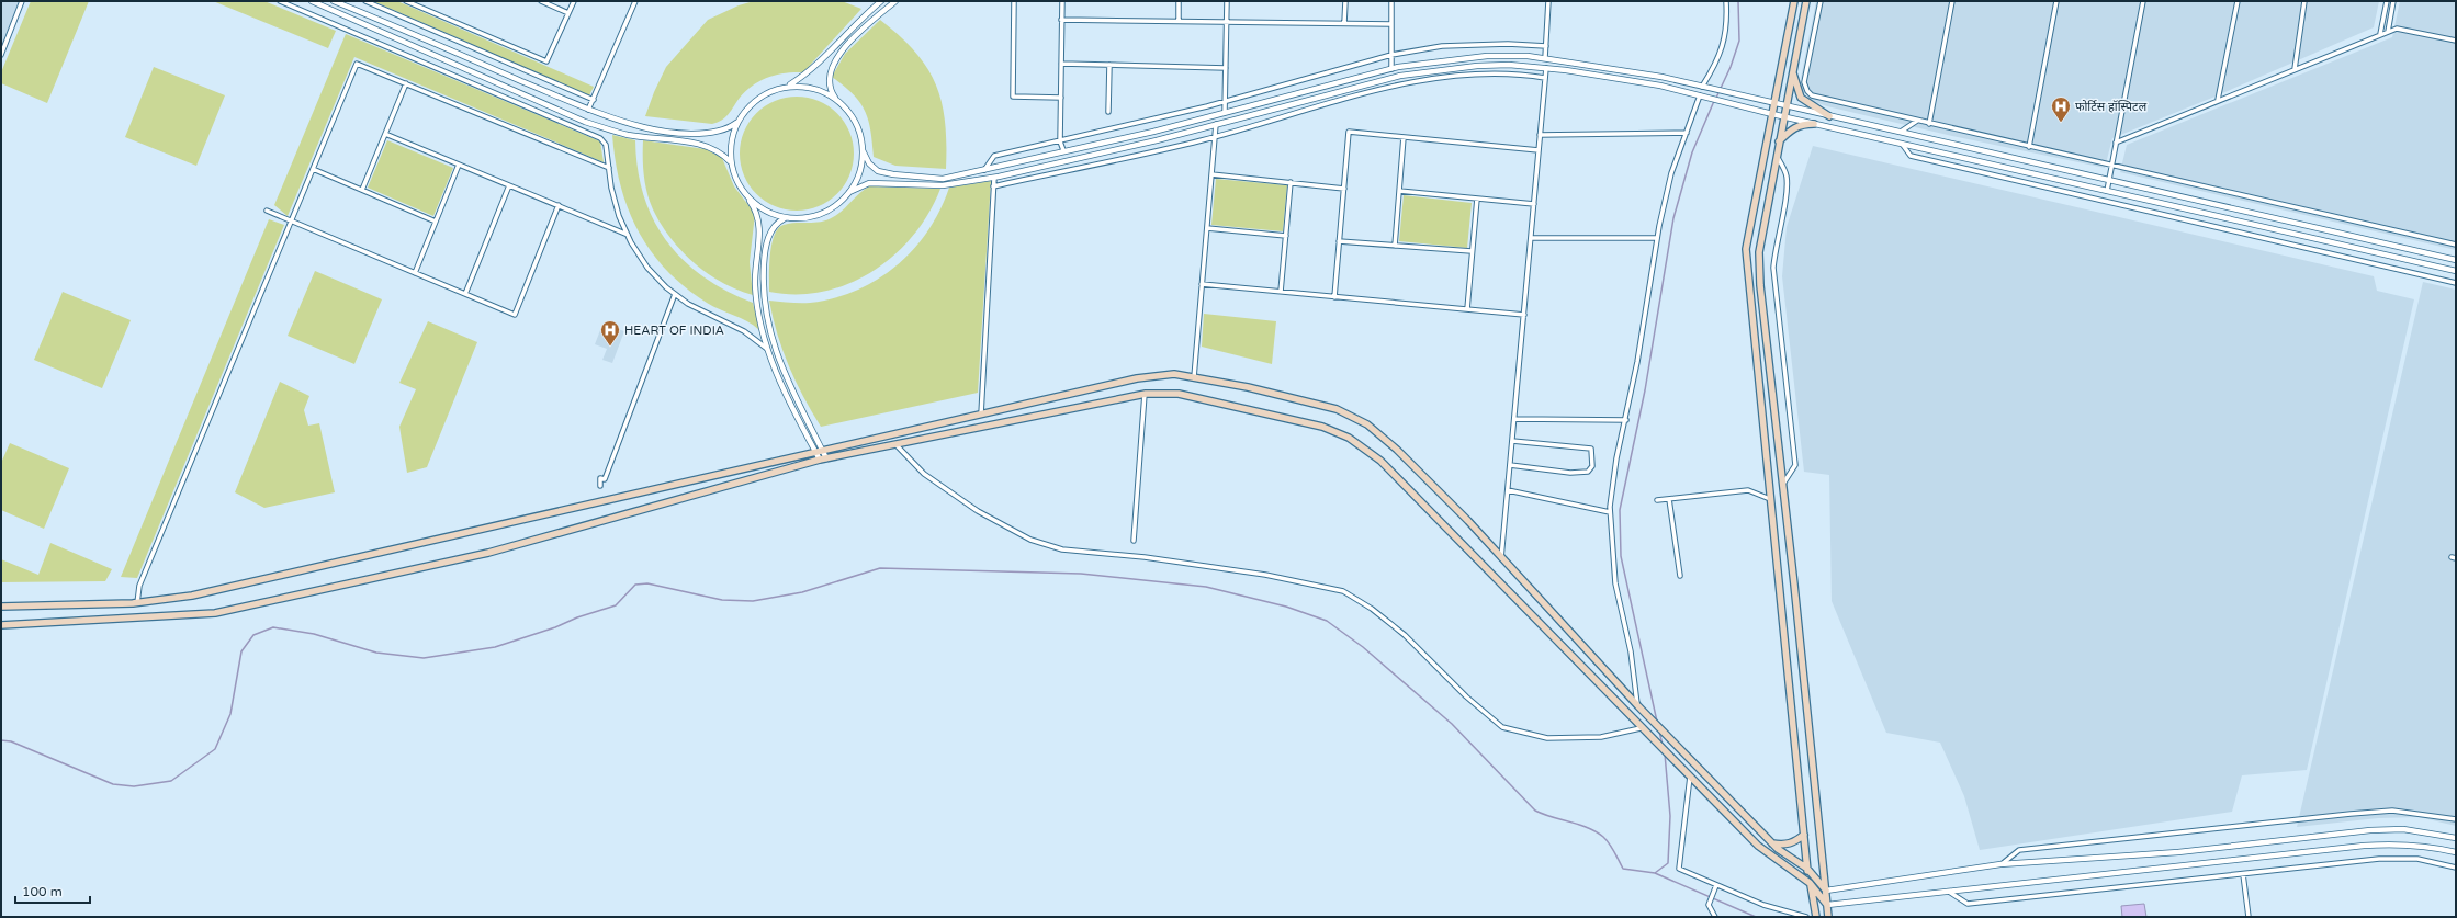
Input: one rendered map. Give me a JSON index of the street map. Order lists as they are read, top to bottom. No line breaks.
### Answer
{"places":{"hospital":["फोर्टिस हॉस्पिटल","HEART OF INDIA"]},"scale_bar":"100 m"}
